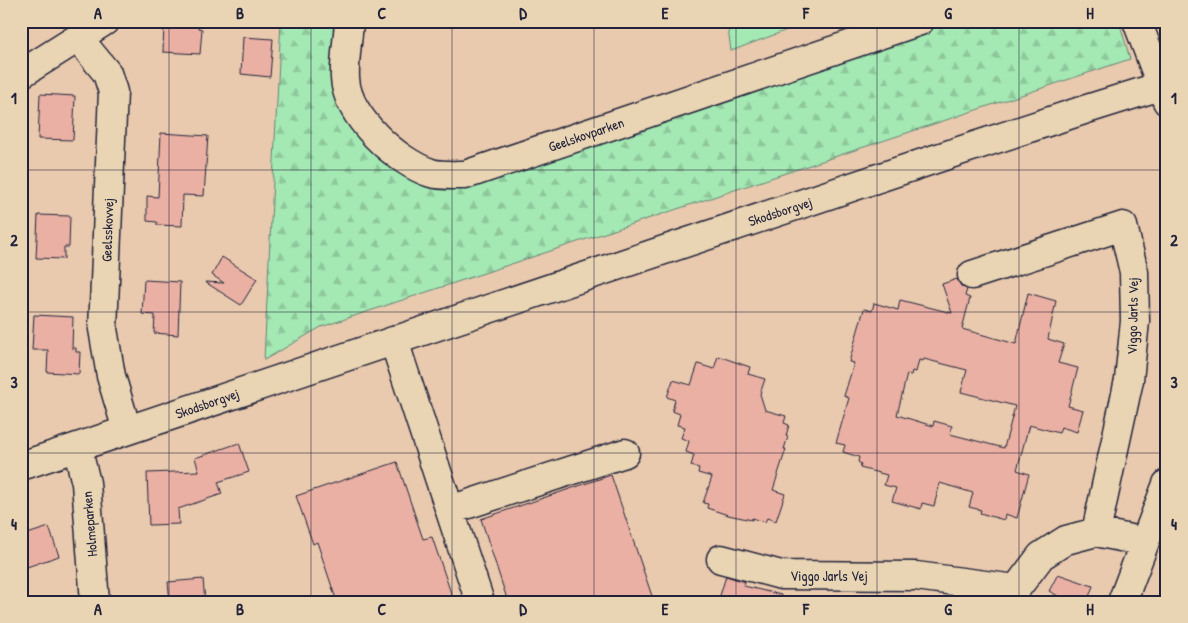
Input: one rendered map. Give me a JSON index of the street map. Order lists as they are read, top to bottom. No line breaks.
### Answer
{"streets":{"street":["Geelskovparken","Skodsborgvej","Geelsskovvej","Viggo Jarls Vej","Holmeparken"]},"crossings":[["Skodsborgvej","Geelsskovvej"],["Skodsborgvej","Holmeparken"]],"grid":{"columns":["A","B","C","D","E","F","G","H"],"rows":["1","2","3","4"]}}
